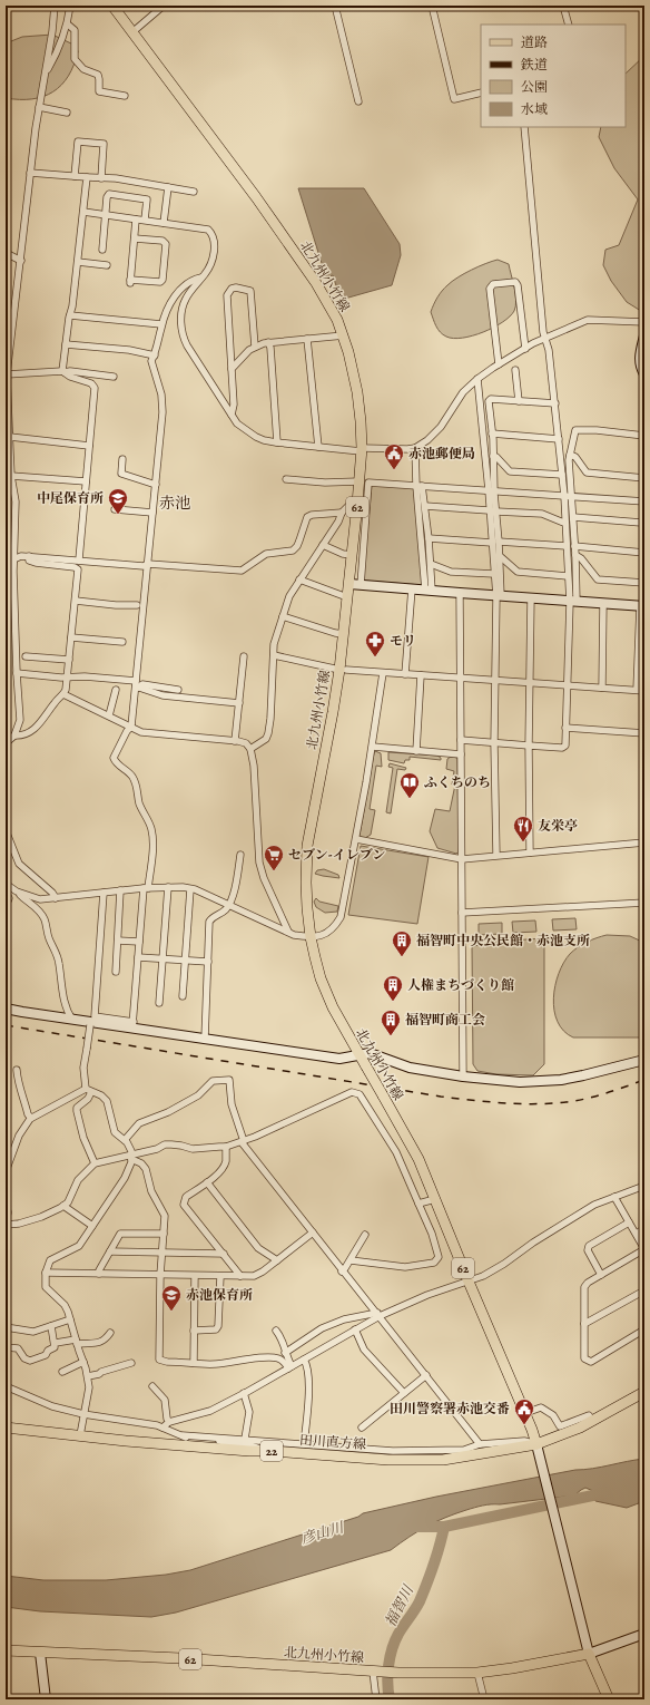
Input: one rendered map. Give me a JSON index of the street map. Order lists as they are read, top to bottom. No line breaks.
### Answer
{"streets":{"main road":["北九州小竹線","62","田川直方線","22"]},"crossings":[["北九州小竹線","田川直方線"]],"districts":["赤池"],"water":["彦山川","福智川"],"places":{"public building":["赤池郵便局","田川警察署赤池交番"],"school or university":["中尾保育所","赤池保育所"],"pharmacy":["モリ"],"library":["ふくちのち"],"restaurant":["友栄亭"],"supermarket":["セブン-イレブン"],"building":["福智町中央公民館・赤池支所","人権まちづくり館","福智町商工会"]},"legend":["道路","鉄道","公園","水域"]}
